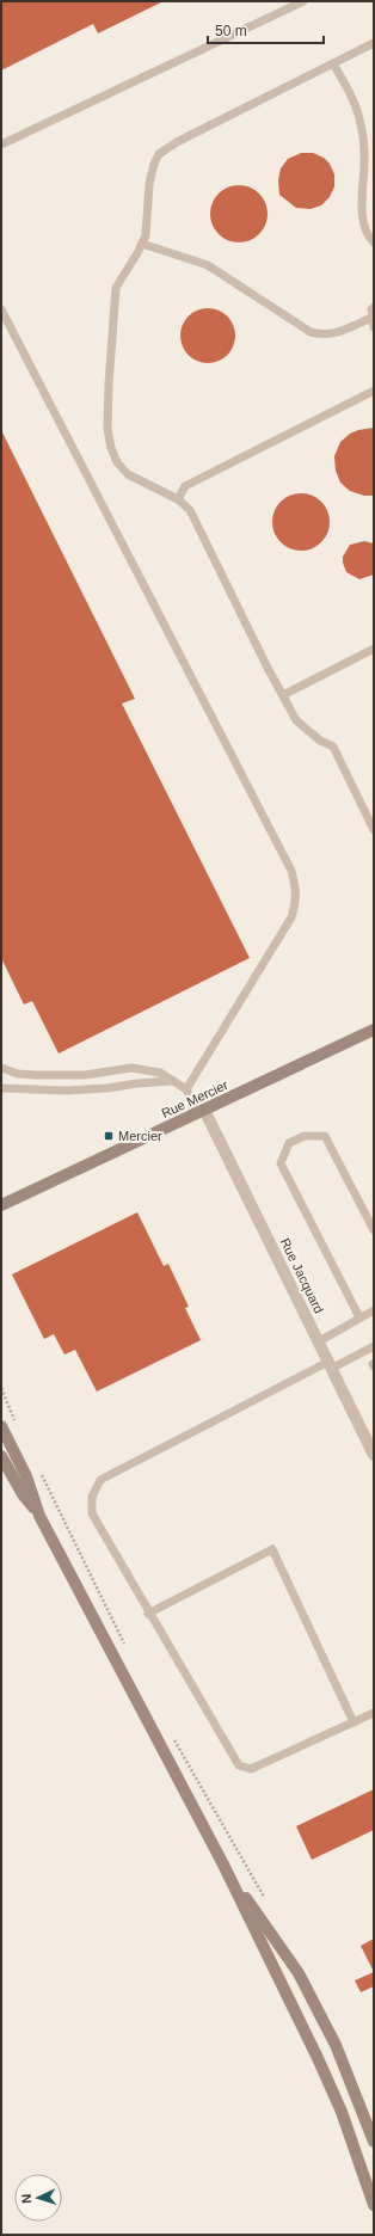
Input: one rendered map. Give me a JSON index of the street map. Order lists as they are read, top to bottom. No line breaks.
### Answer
{"streets":{"main road":["Rue Mercier"],"street":["Rue Jacquard"]},"crossings":[["Rue Mercier","Rue Jacquard"]],"places":{"transit":["Mercier"]},"scale_bar":"50 m","north":"left"}
